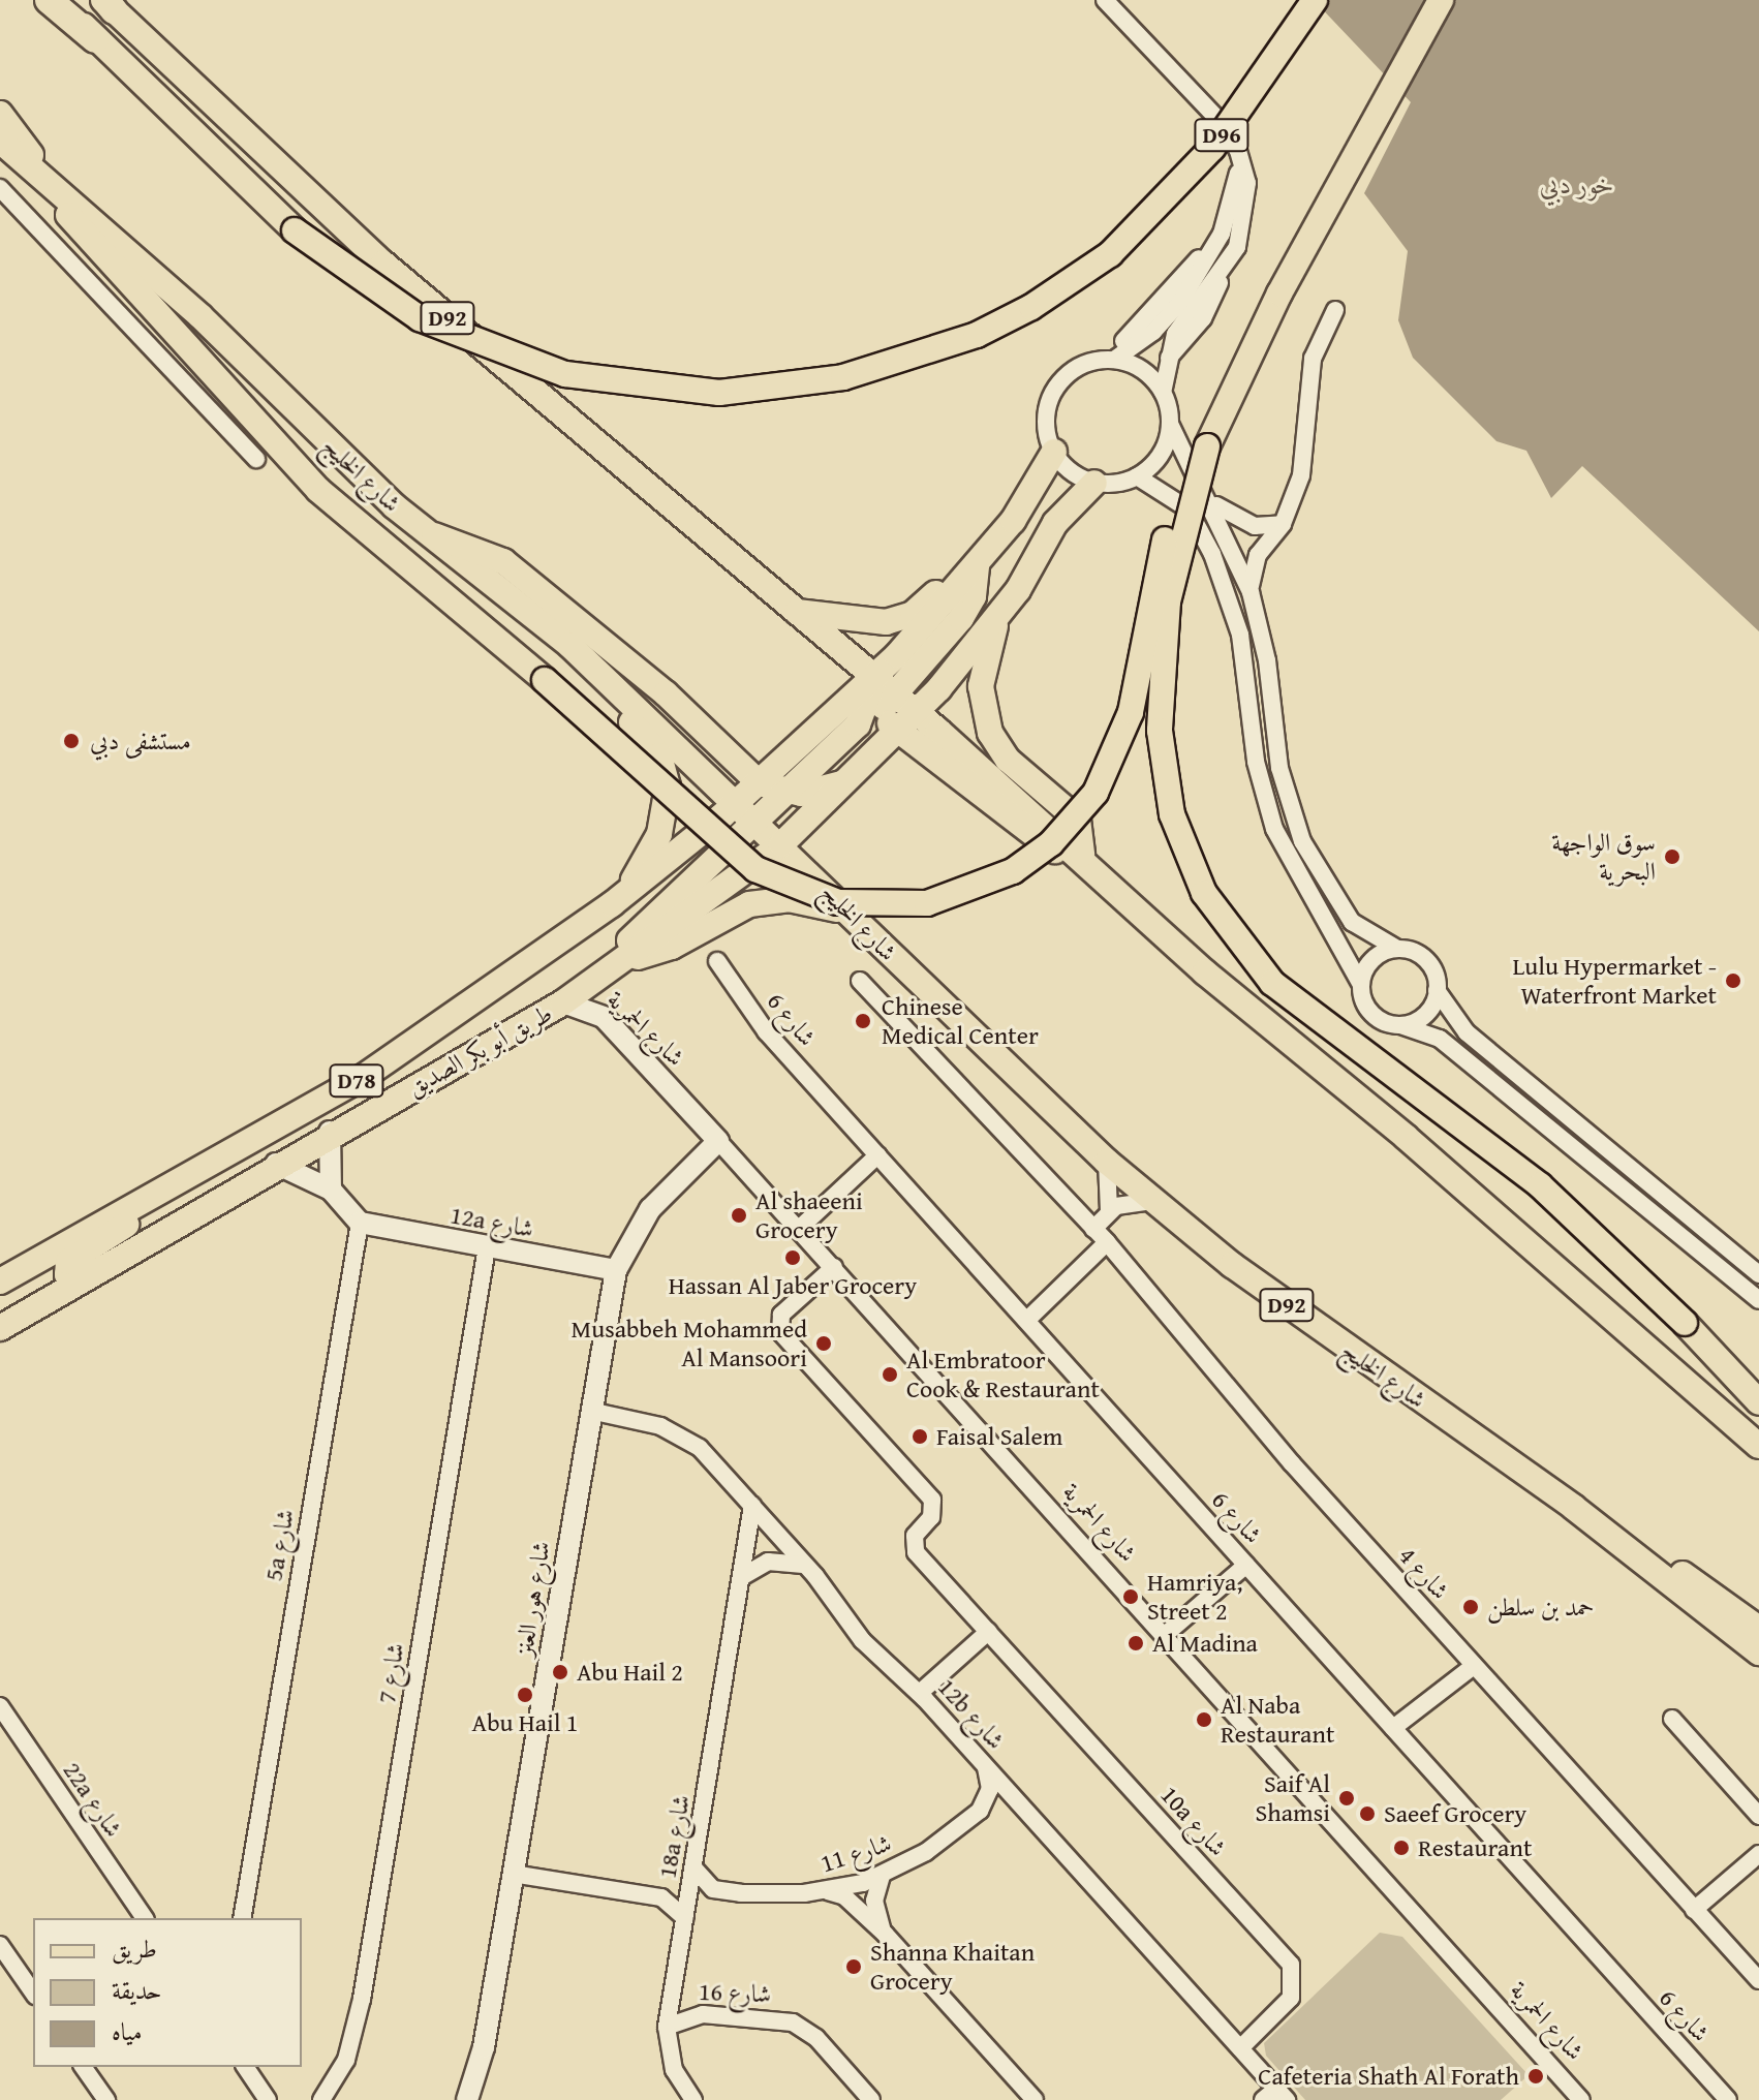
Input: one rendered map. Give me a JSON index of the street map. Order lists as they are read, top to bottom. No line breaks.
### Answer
{"streets":{"main road":["D96","D92","شارع الخليج","طريق أبو بكر الصديق","D78"],"street":["شارع 6","شارع الحمرية","12a شارع","5a شارع","شارع 4","شارع هور العنز","شارع 7","12b شارع","22a شارع","10a شارع","18a شارع","شارع 11","شارع 16"]},"crossings":[["D92","طريق أبو بكر الصديق"],["شارع الخليج","طريق أبو بكر الصديق"],["شارع الحمرية","طريق أبو بكر الصديق"],["شارع الحمرية","شارع هور العنز"],["شارع الحمرية","10a شارع"],["12a شارع","5a شارع"],["12a شارع","شارع هور العنز"],["12a شارع","شارع 7"],["شارع هور العنز","12b شارع"],["12b شارع","10a شارع"],["12b شارع","18a شارع"],["12b شارع","شارع 11"],["18a شارع","شارع 11"],["18a شارع","شارع 16"]],"water":["خور دبي"],"places":["مستشفى دبي","سوق الواجهة البحرية","Lulu Hypermarket - Waterfront Market","Chinese Medical Center","Al shaeeni Grocery","Hassan Al Jaber Grocery","Musabbeh Mohammed Al Mansoori","Al Embratoor Cook & Restaurant","Faisal Salem","Hamriya, Street 2","حمد بن سلطن","Al Madina","Abu Hail 2","Abu Hail 1","Al Naba Restaurant","Saif Al Shamsi","Saeef Grocery","Restaurant","Shanna Khaitan Grocery","Cafeteria Shath Al Forath"],"legend":["طريق","حديقة","مياه"]}
